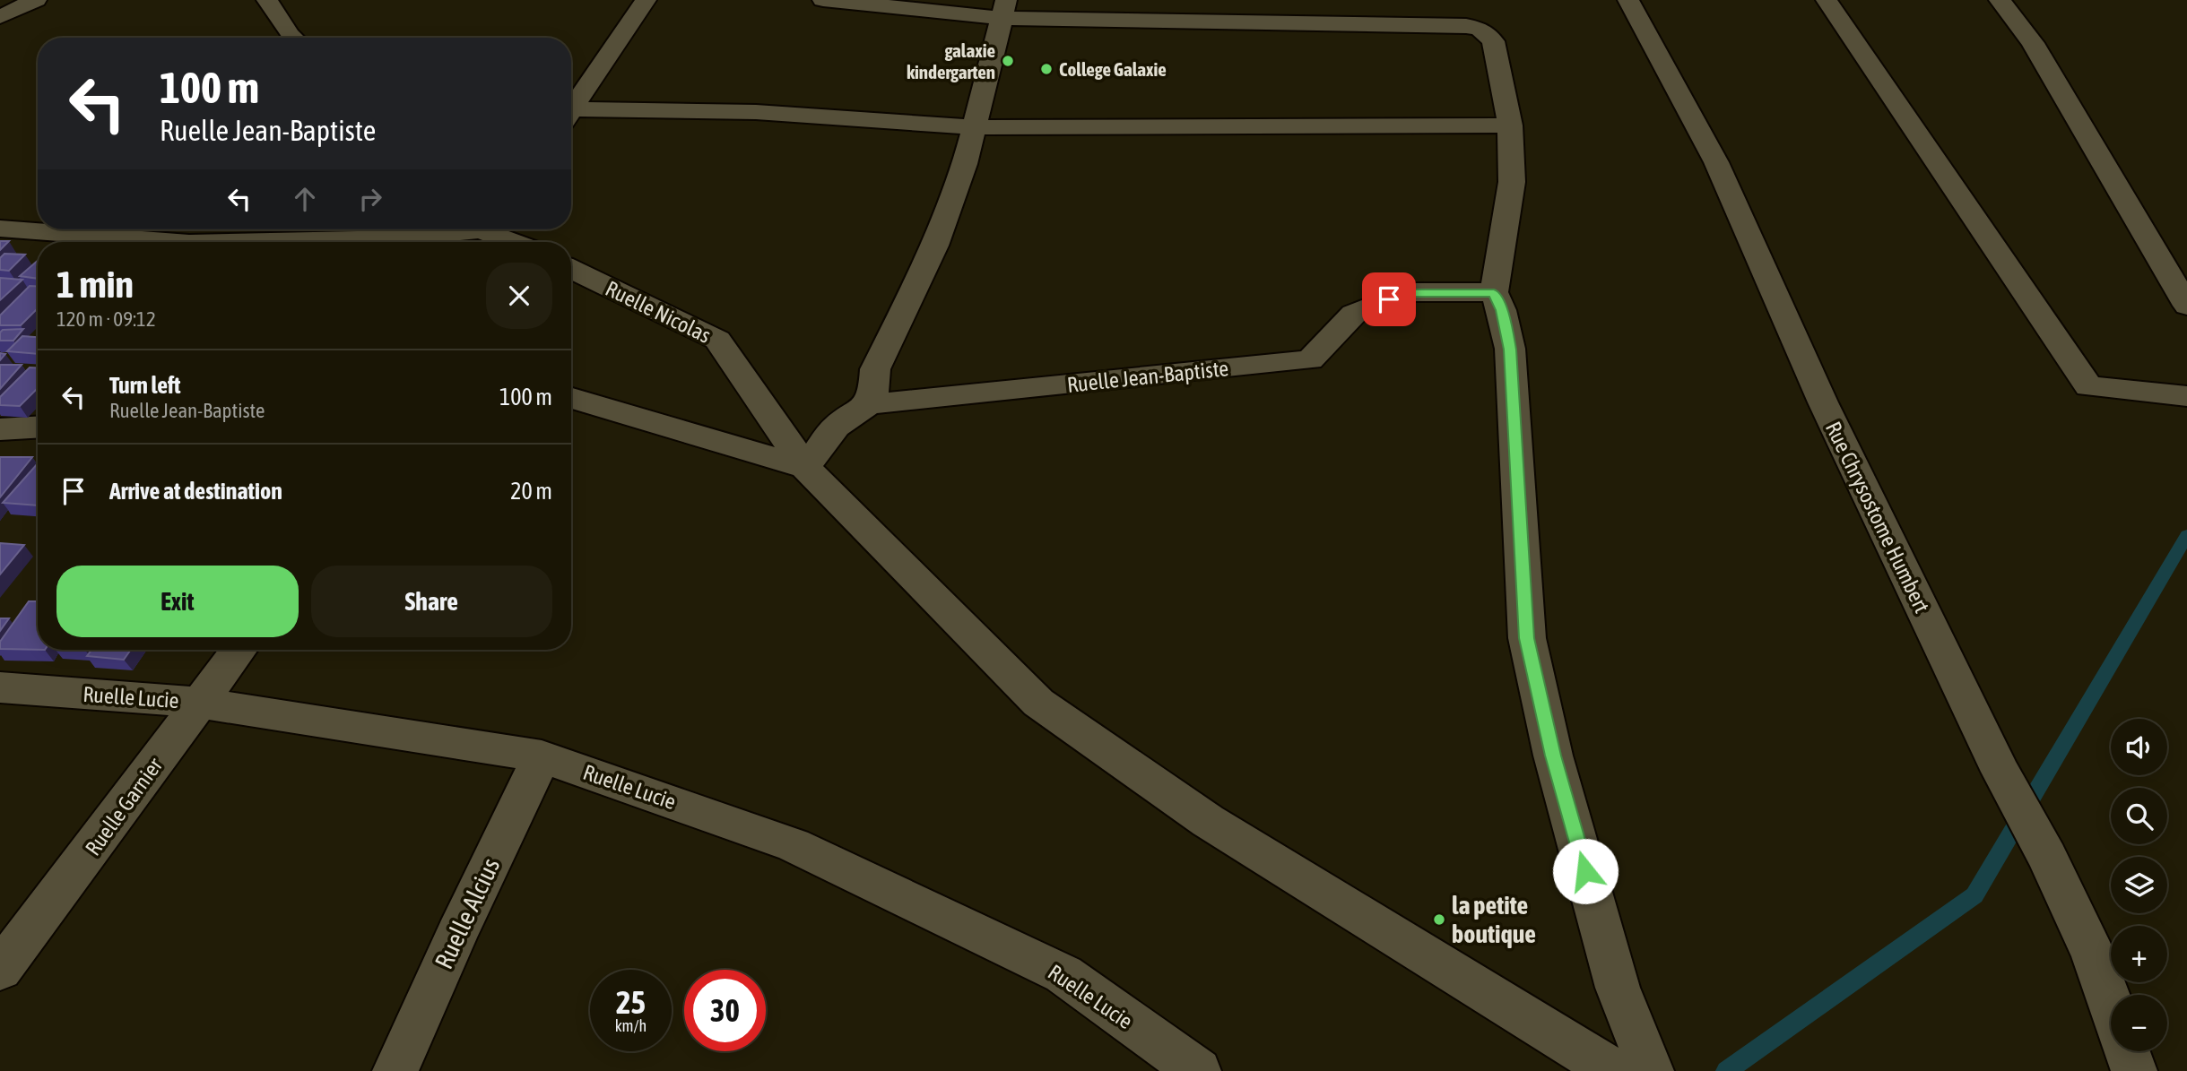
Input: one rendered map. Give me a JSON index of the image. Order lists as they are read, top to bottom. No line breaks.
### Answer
{"streets":{"street":["Ruelle Nicolas","Ruelle Jean-Baptiste","Rue Chrysostome Humbert","Ruelle Lucie","Ruelle Garnier","Ruelle Alcius"]},"crossings":[["Ruelle Nicolas","Ruelle Jean-Baptiste"],["Ruelle Lucie","Ruelle Garnier"],["Ruelle Lucie","Ruelle Alcius"]],"places":["galaxie kindergarten","College Galaxie","la petite boutique"],"page":{"turn":["100 m","Ruelle Jean-Baptiste"],"heading":["1 min","120 m · 09:12"],"list":[{"name":"Turn left","note":"Ruelle Jean-Baptiste","value":"100 m"},{"name":"Arrive at destination","value":"20 m"}],"buttons":["Exit","Share"],"map_buttons":["+","−"],"speed":"25 km/h","limit":"30"}}
